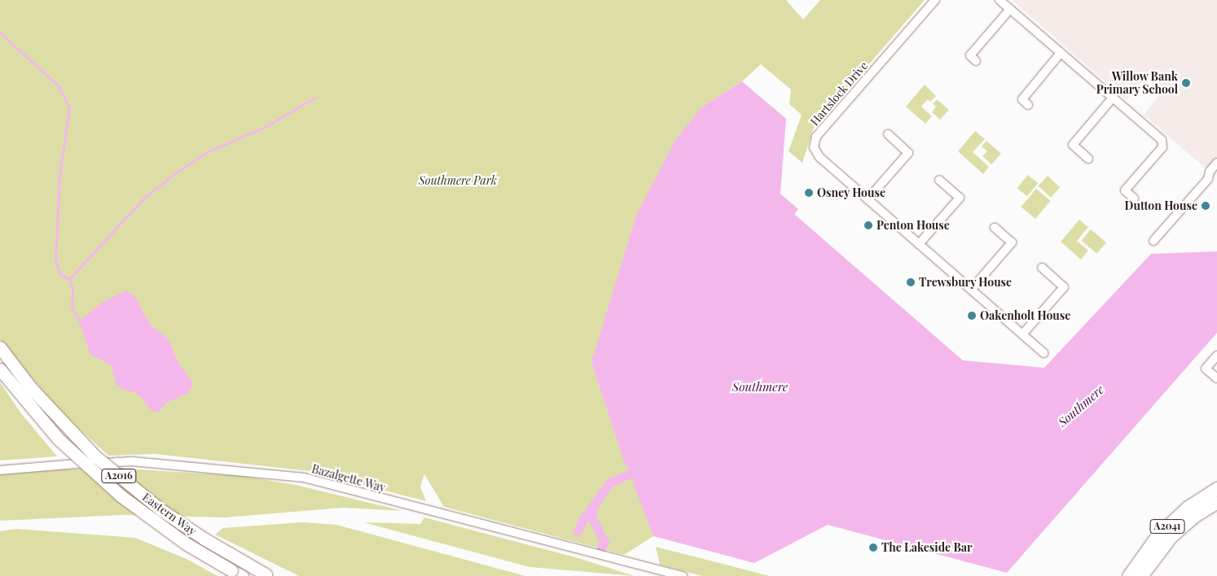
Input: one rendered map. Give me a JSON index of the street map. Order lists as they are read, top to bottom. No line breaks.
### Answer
{"streets":{"main road":["A2016","Eastern Way","A2041"],"street":["Hartslock Drive","Bazalgette Way"]},"water":["Southmere"],"parks":["Southmere Park"],"places":["Willow Bank Primary School","Osney House","Dutton House","Penton House","Trewsbury House","Oakenholt House","The Lakeside Bar"]}
